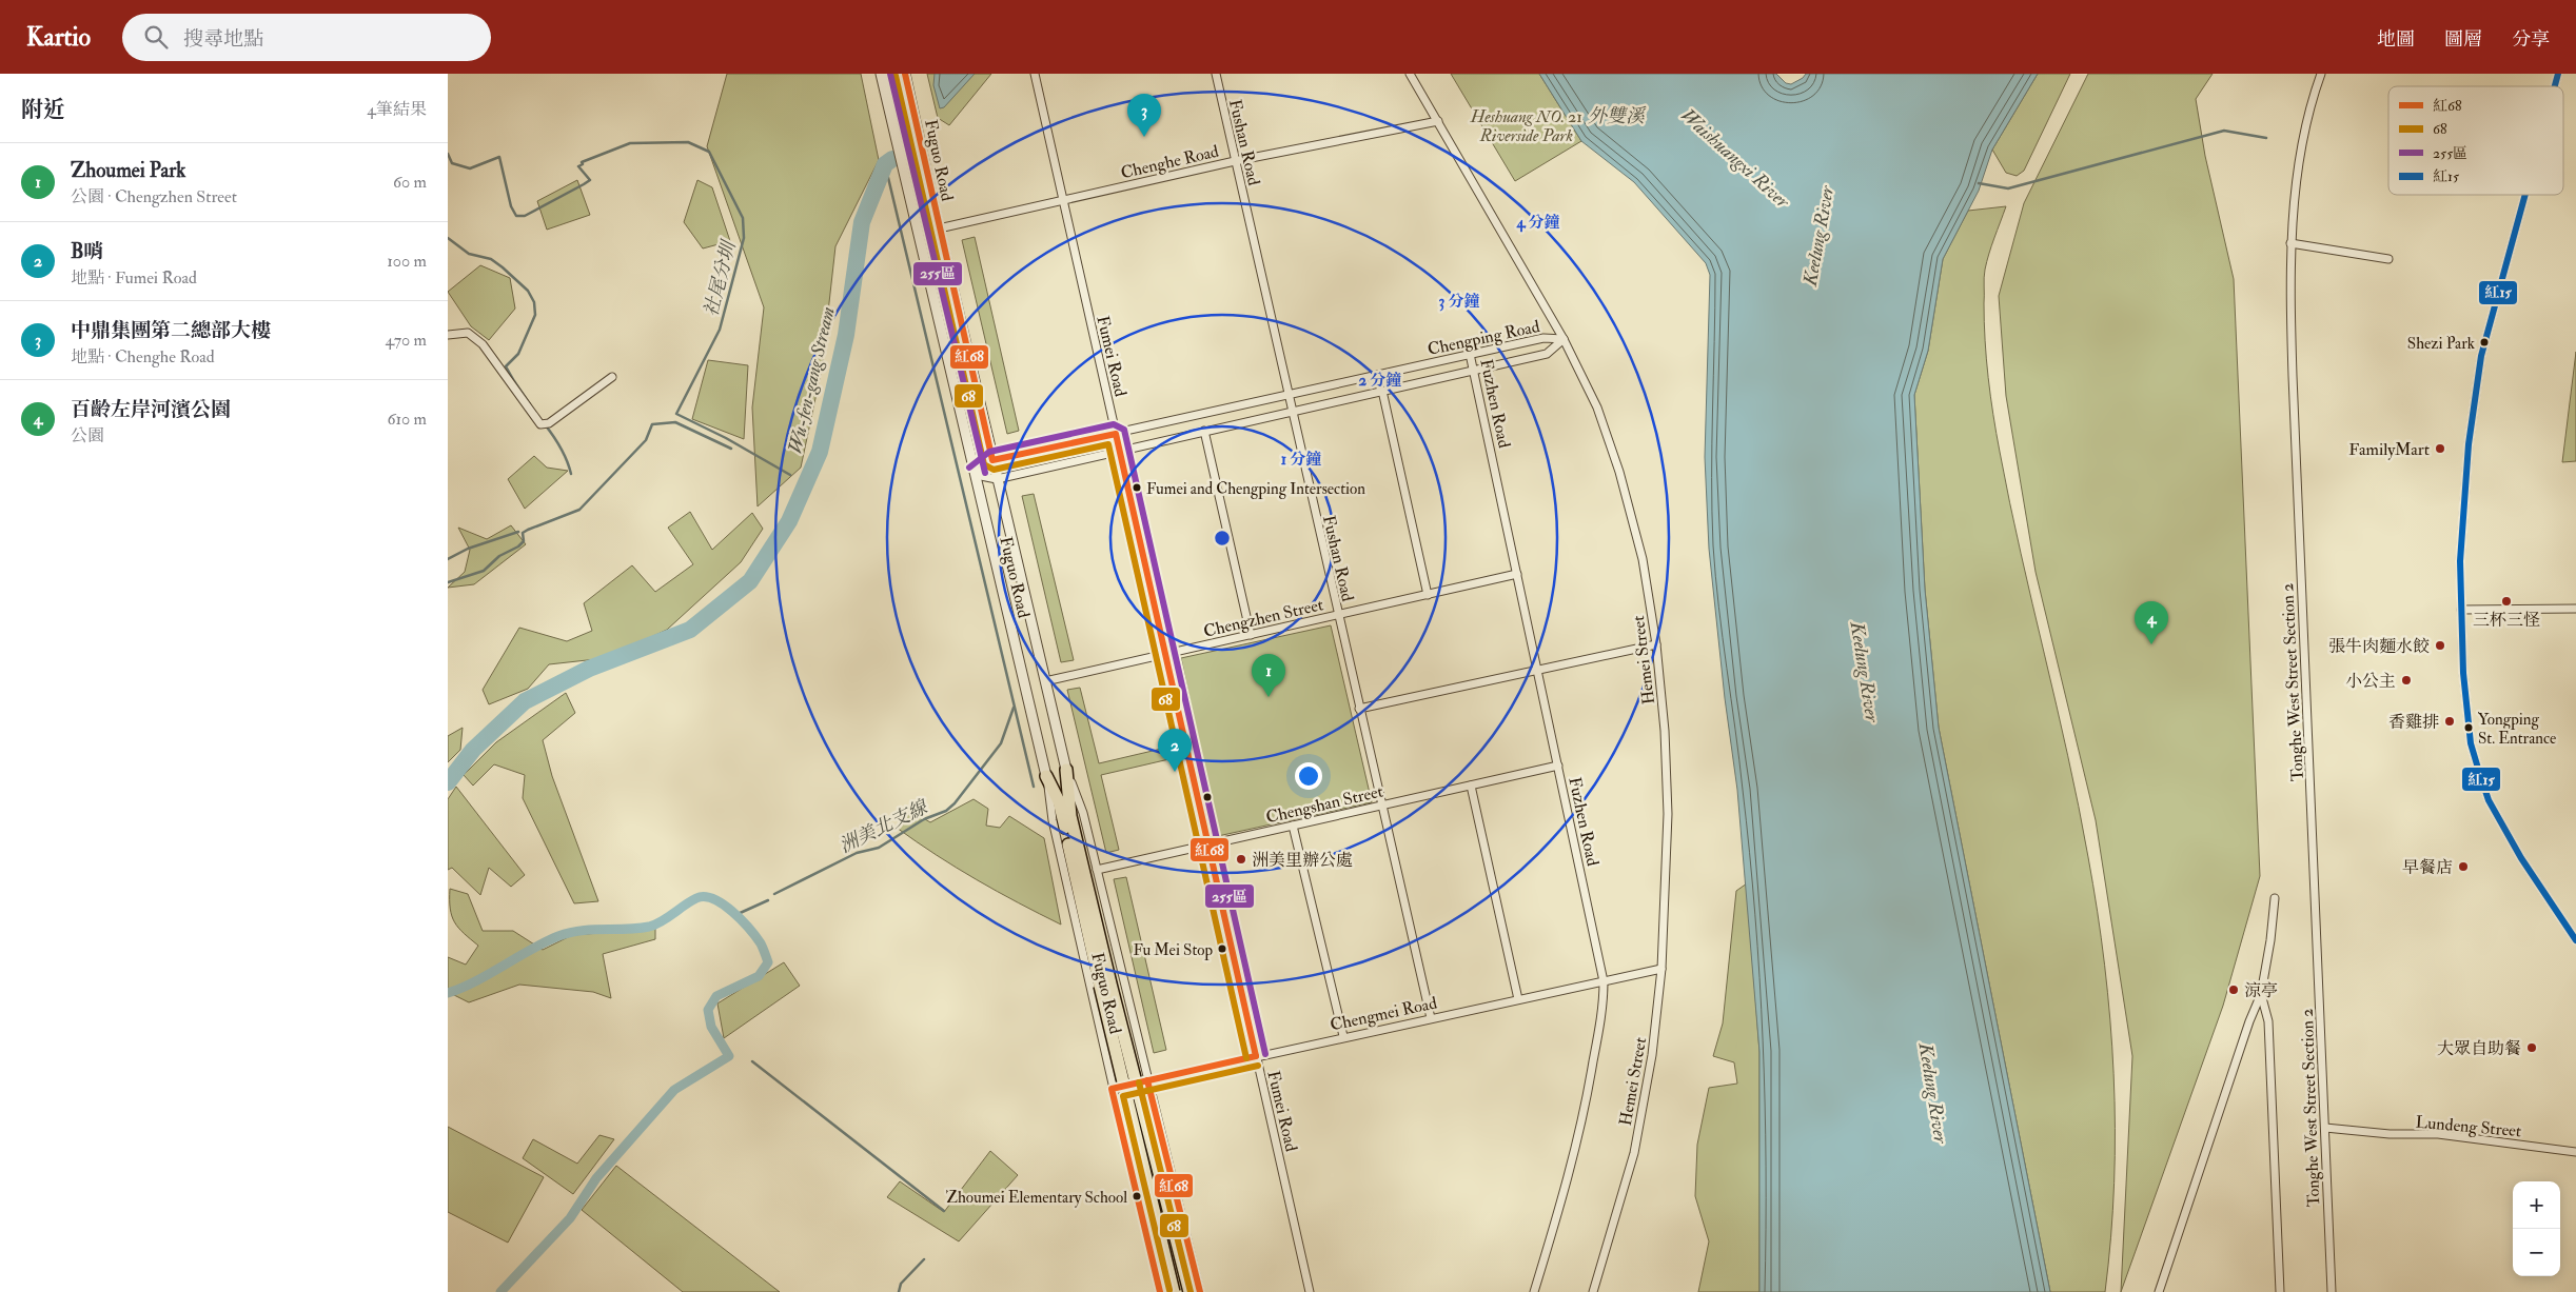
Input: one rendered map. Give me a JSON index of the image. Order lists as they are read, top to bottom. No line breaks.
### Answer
{"streets":{"street":["Fushan Road","Fuguo Road","Chenghe Road","Chengping Road","Fumei Road","Fuzhen Road","Chengzhen Street","Hemei Street","Tonghe West Street Section 2","Chengshan Street","Chengmei Road","Lundeng Street"]},"crossings":[["Fushan Road","Chenghe Road"],["Fushan Road","Chengping Road"],["Fushan Road","Chengzhen Street"],["Fushan Road","Chengshan Street"],["Fushan Road","Chengmei Road"],["Fuguo Road","Chenghe Road"],["Fuguo Road","Chengping Road"],["Fuguo Road","Chengzhen Street"],["Fuguo Road","Chengshan Street"],["Fuguo Road","Chengmei Road"],["Chenghe Road","Fumei Road"],["Chenghe Road","Hemei Street"],["Chengping Road","Fumei Road"],["Chengping Road","Fuzhen Road"],["Chengping Road","Hemei Street"],["Fumei Road","Chengzhen Street"],["Fumei Road","Chengshan Street"],["Fumei Road","Chengmei Road"],["Fuzhen Road","Chengzhen Street"],["Fuzhen Road","Chengshan Street"],["Fuzhen Road","Chengmei Road"],["Hemei Street","Chengmei Road"],["Tonghe West Street Section 2","Lundeng Street"]],"water":["外雙溪","Waishuangxi River","Keelung River","社尾分圳","Wu-fen-gang Stream","洲美北支線"],"parks":["Heshuang NO. 21 Riverside Park"],"places":["Shezi Park","FamilyMart","Fumei and Chengping Intersection","三杯三怪","張牛肉麵水餃","小公主","香雞排","Yongping St. Entrance","洲美里辦公處","早餐店","Fu Mei Stop","涼亭","大眾自助餐","Zhoumei Elementary School"],"lines":["transit line 紅68","transit line 255區","transit line 紅15","transit line 68"],"legend":["紅68","68","255區","紅15"],"page":{"header":"Kartio","search":"搜尋地點","nav":["地圖","圖層","分享"],"heading":["附近","4筆結果"],"pins":["3","4","1","2"],"list":[{"mark":"1","name":"Zhoumei Park","note":"公園 · Chengzhen Street","value":"60 m"},{"mark":"2","name":"B哨","note":"地點 · Fumei Road","value":"100 m"},{"mark":"3","name":"中鼎集團第二總部大樓","note":"地點 · Chenghe Road","value":"470 m"},{"mark":"4","name":"百齡左岸河濱公園","note":"公園","value":"610 m"}],"map_buttons":["+","−"]},"rings":["4 分鐘","3 分鐘","2 分鐘","1 分鐘"]}
